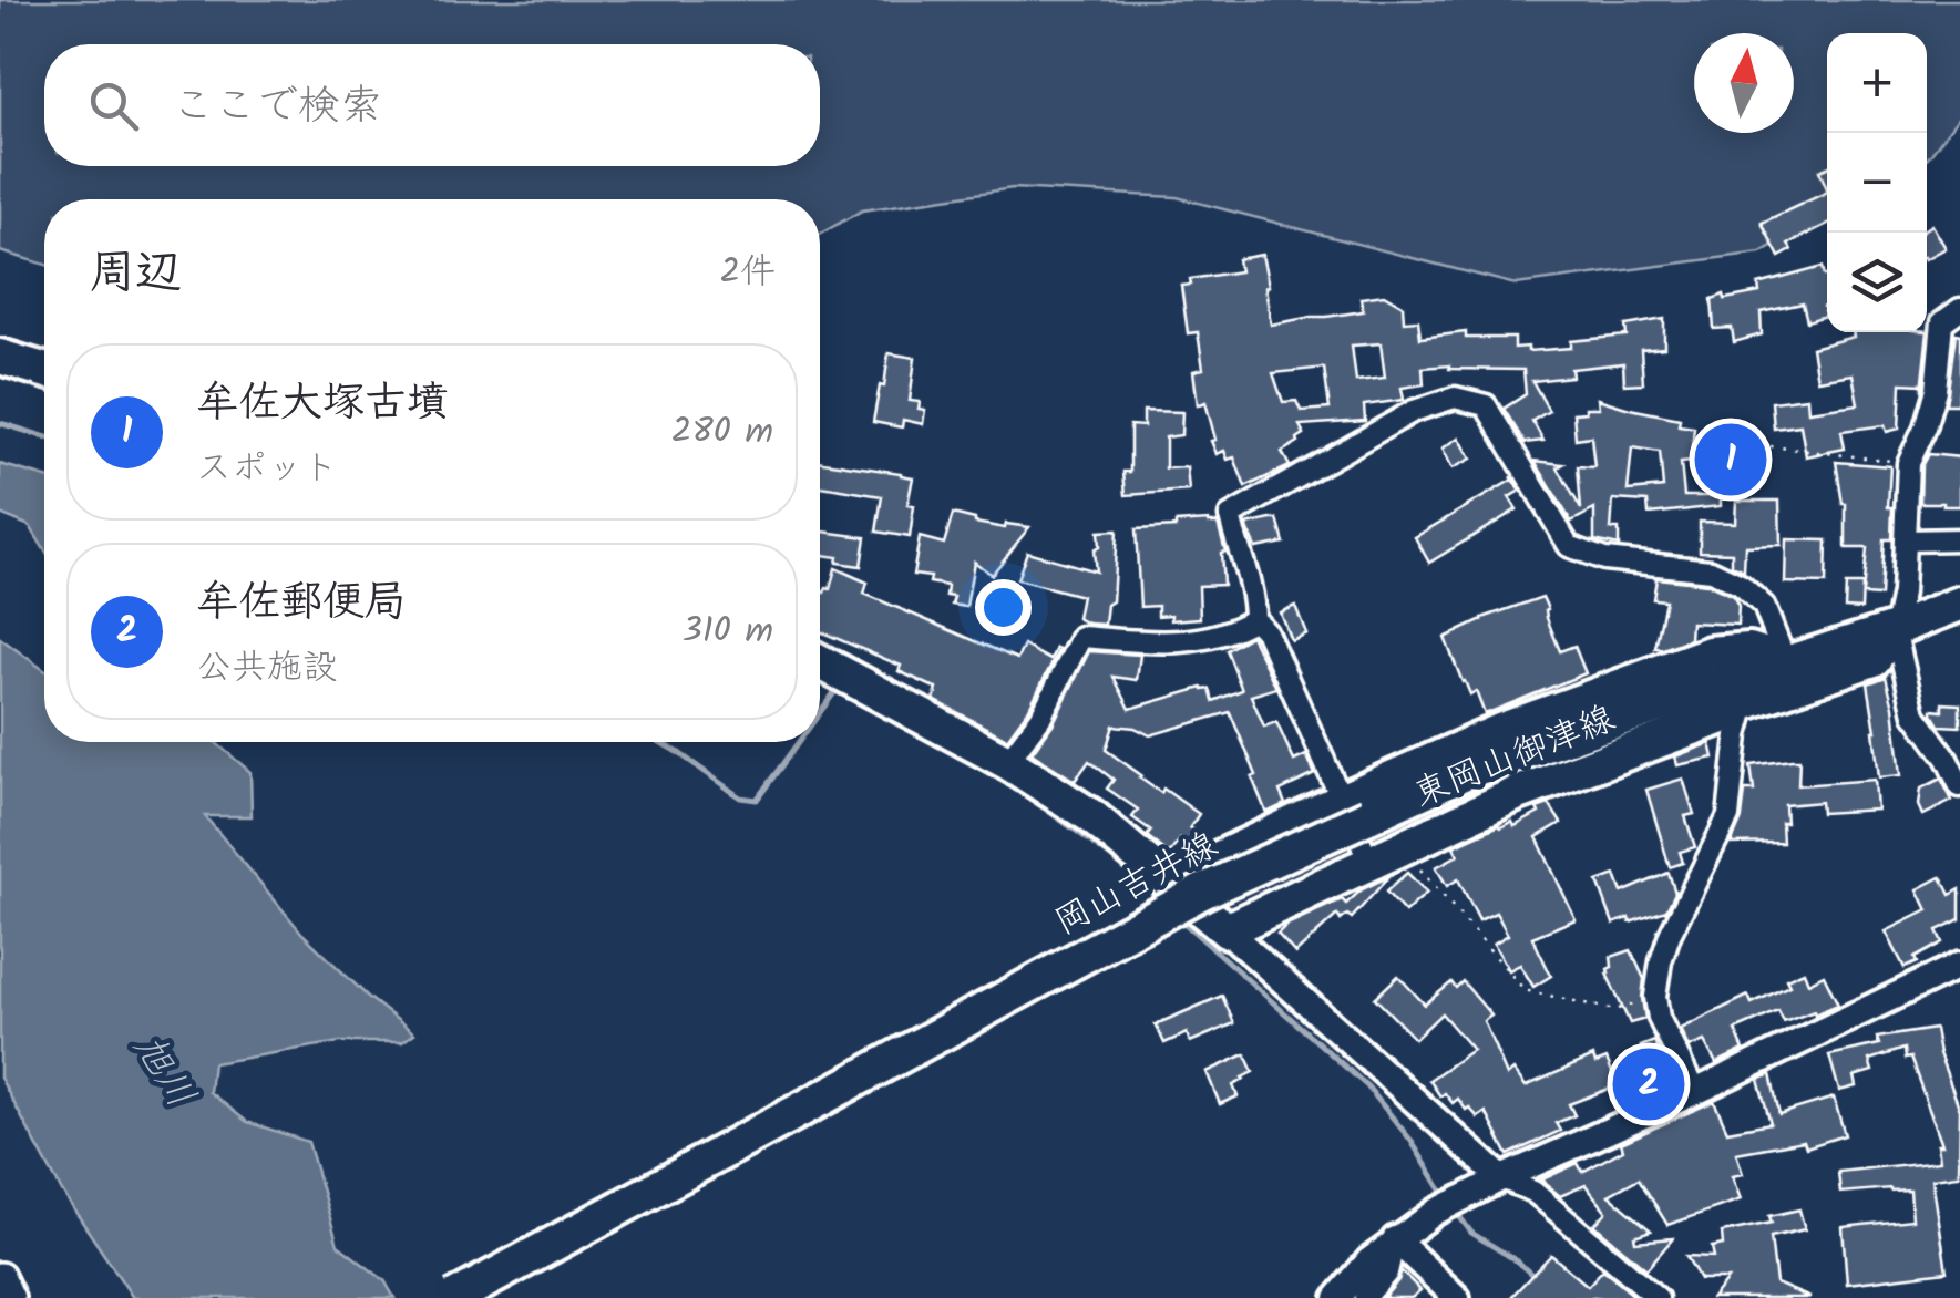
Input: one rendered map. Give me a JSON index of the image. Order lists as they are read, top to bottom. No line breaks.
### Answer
{"streets":{"main road":["東岡山御津線","岡山吉井線"]},"crossings":[["東岡山御津線","岡山吉井線"]],"water":["旭川"],"north":"top","page":{"map_buttons":["+","−"],"search":"ここで検索","heading":["周辺","2件"],"list":[{"mark":"1","name":"牟佐大塚古墳","note":"スポット","value":"280 m"},{"mark":"2","name":"牟佐郵便局","note":"公共施設","value":"310 m"}],"pins":["1","2"]}}
